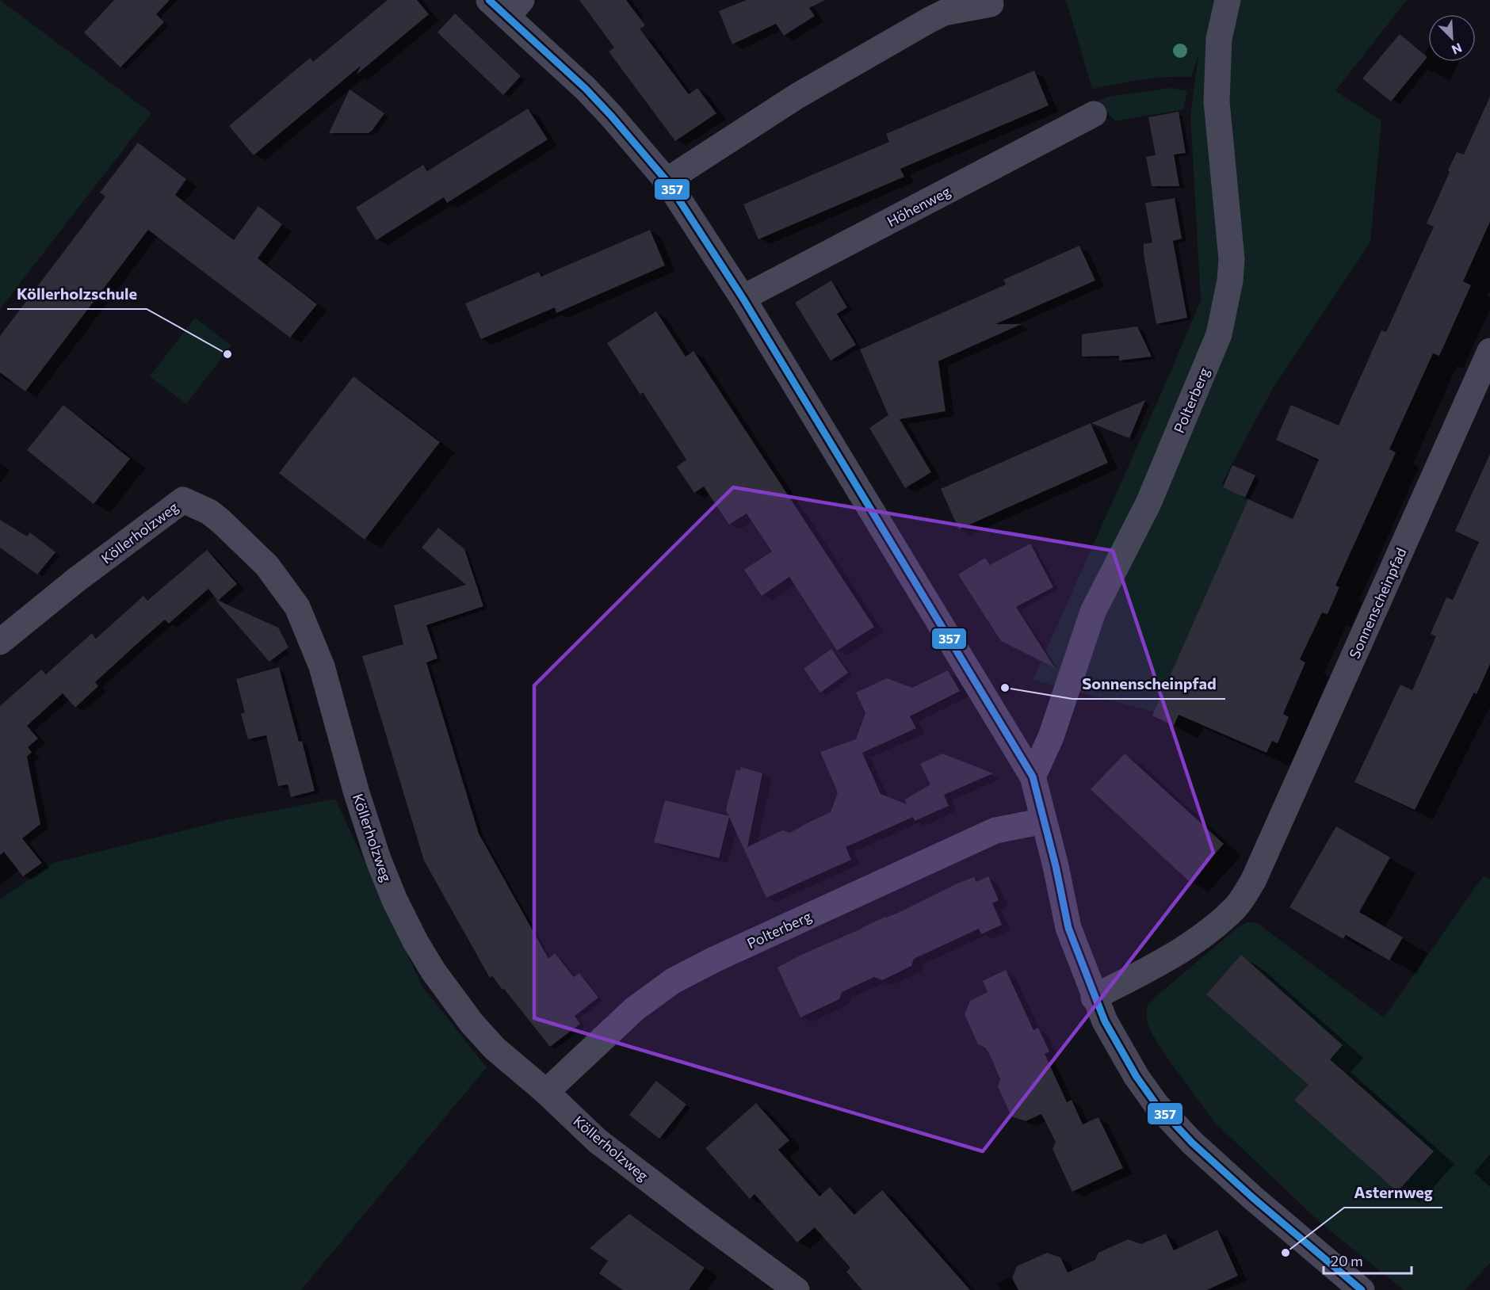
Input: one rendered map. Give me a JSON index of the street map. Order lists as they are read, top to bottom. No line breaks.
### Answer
{"streets":{"street":["Höhenweg","Polterberg","Köllerholzweg","Sonnenscheinpfad"]},"crossings":[["Polterberg","Köllerholzweg"]],"places":["Köllerholzschule","Sonnenscheinpfad","Asternweg"],"lines":["transit line 357"],"scale_bar":"20 m","north":"bottom right"}
